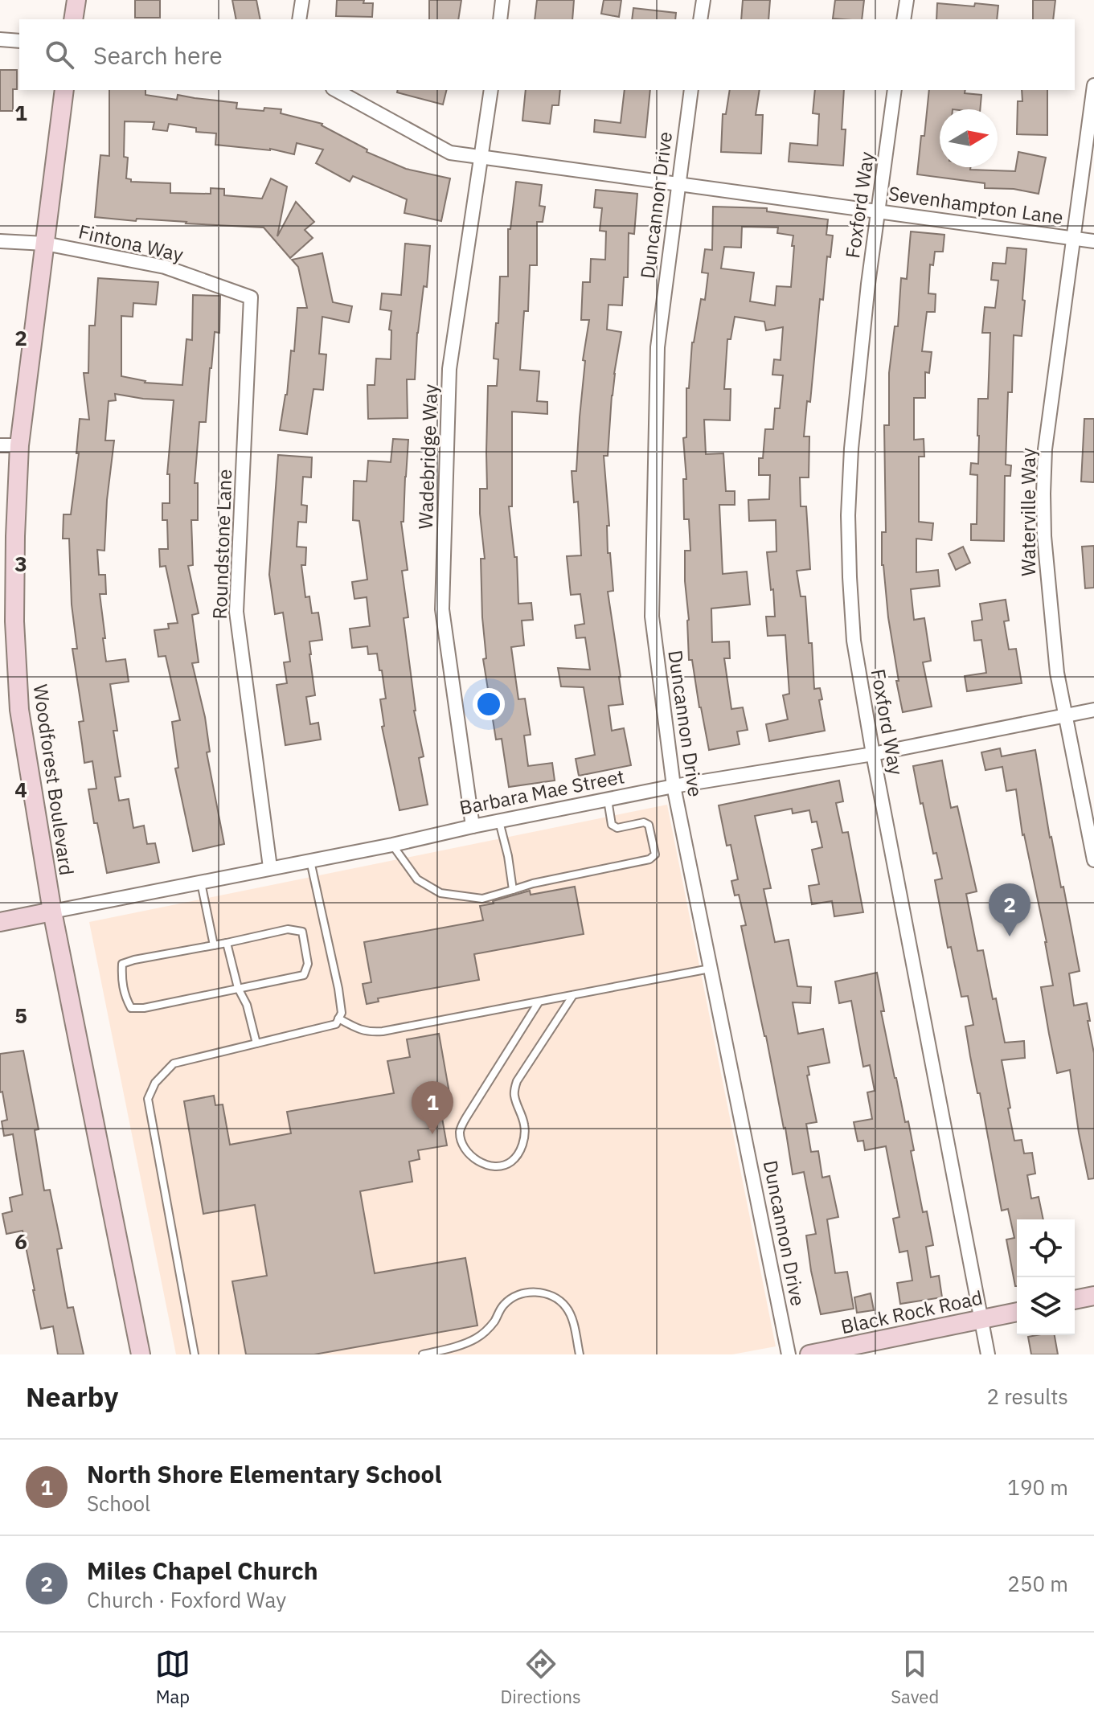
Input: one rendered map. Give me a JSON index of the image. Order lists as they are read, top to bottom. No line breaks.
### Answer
{"streets":{"main road":["Woodforest Boulevard","Barbara Mae Street","Black Rock Road"],"street":["Duncannon Drive","Foxford Way","Sevenhampton Lane","Fintona Way","Wadebridge Way","Waterville Way","Roundstone Lane"]},"crossings":[["Duncannon Drive","Sevenhampton Lane"],["Duncannon Drive","Barbara Mae Street"],["Foxford Way","Sevenhampton Lane"],["Foxford Way","Barbara Mae Street"],["Foxford Way","Black Rock Road"],["Sevenhampton Lane","Wadebridge Way"],["Sevenhampton Lane","Waterville Way"],["Fintona Way","Roundstone Lane"],["Fintona Way","Woodforest Boulevard"],["Wadebridge Way","Barbara Mae Street"],["Waterville Way","Barbara Mae Street"],["Roundstone Lane","Barbara Mae Street"],["Woodforest Boulevard","Barbara Mae Street"]],"north":"right","page":{"search":"Search here","pins":["2","1"],"heading":["Nearby","2 results"],"list":[{"mark":"1","name":"North Shore Elementary School","note":"School","value":"190 m"},{"mark":"2","name":"Miles Chapel Church","note":"Church · Foxford Way","value":"250 m"}],"nav":["Map","Directions","Saved"]},"grid":{"rows":["1","2","3","4","5","6"]}}
